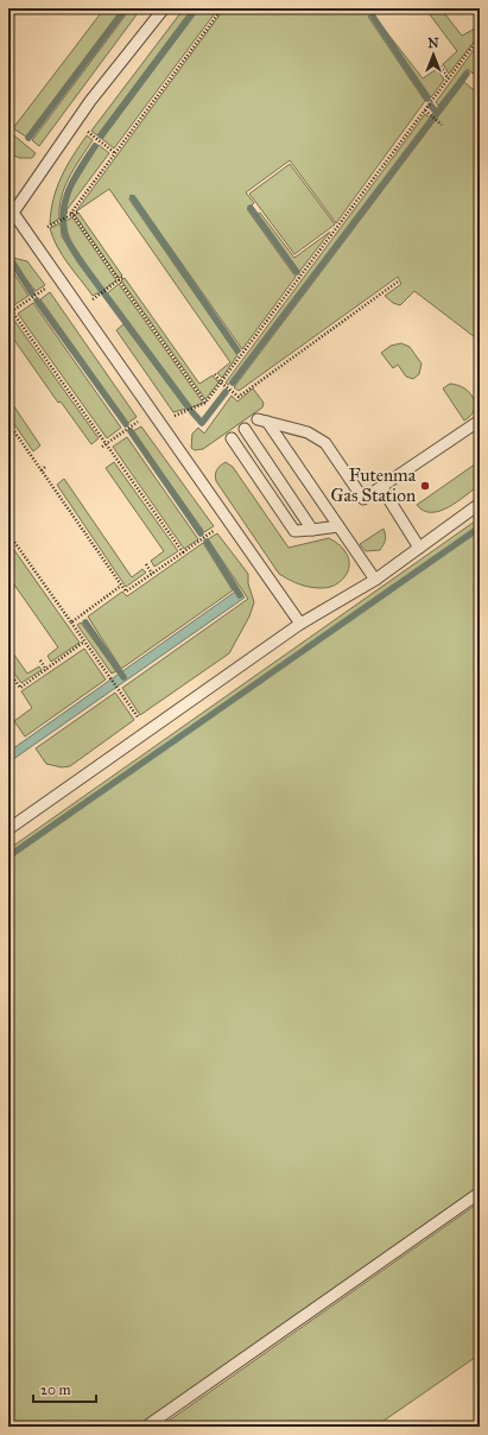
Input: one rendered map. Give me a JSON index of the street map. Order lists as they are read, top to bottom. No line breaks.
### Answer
{"places":["Futenma Gas Station"],"scale_bar":"20 m","north":"top"}
